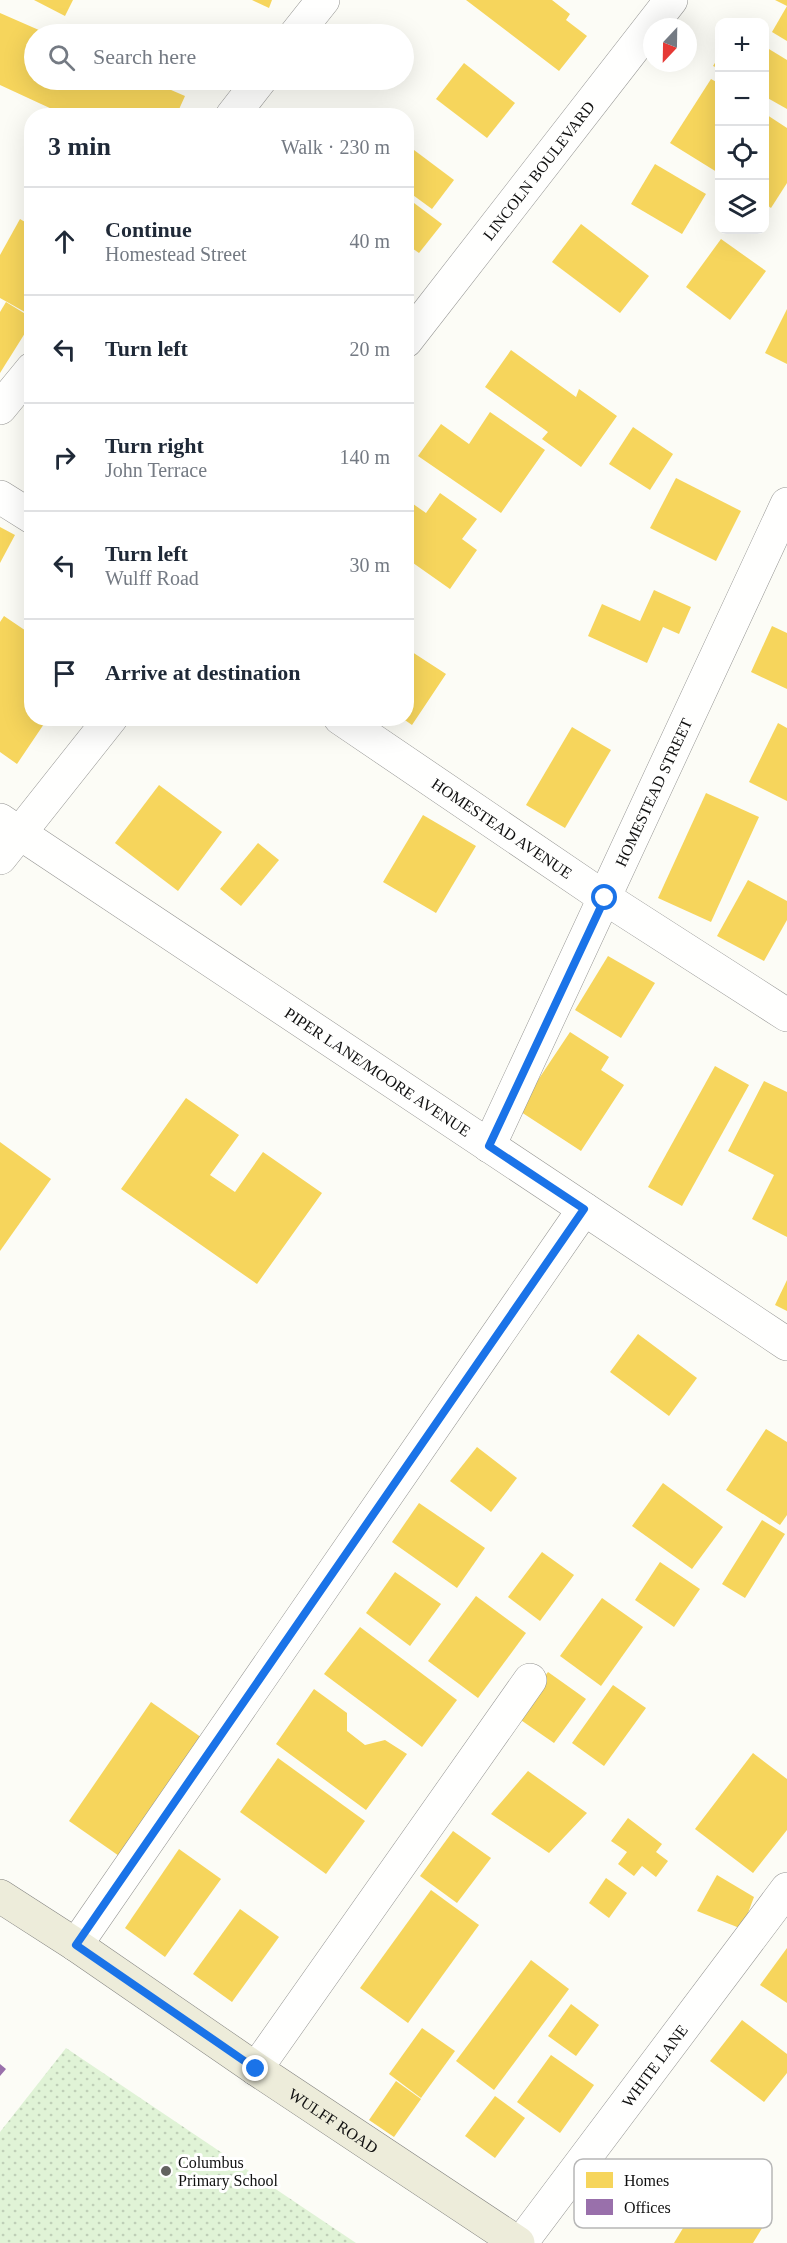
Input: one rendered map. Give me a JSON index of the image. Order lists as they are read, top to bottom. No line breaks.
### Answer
{"streets":{"main road":["WULFF ROAD"],"street":["LINCOLN BOULEVARD","HOMESTEAD STREET","HOMESTEAD AVENUE","PIPER LANE/MOORE AVENUE","WHITE LANE"]},"crossings":[["HOMESTEAD STREET","HOMESTEAD AVENUE"],["HOMESTEAD STREET","PIPER LANE/MOORE AVENUE"],["WHITE LANE","WULFF ROAD"]],"places":["Columbus Primary School"],"legend":["Homes","Offices"],"north":"bottom","page":{"map_buttons":["+","−"],"search":"Search here","heading":["3 min","Walk · 230 m"],"list":[["Continue","Homestead Street","40 m"],["Turn left","20 m"],["Turn right","John Terrace","140 m"],["Turn left","Wulff Road","30 m"],"Arrive at destination"]}}
